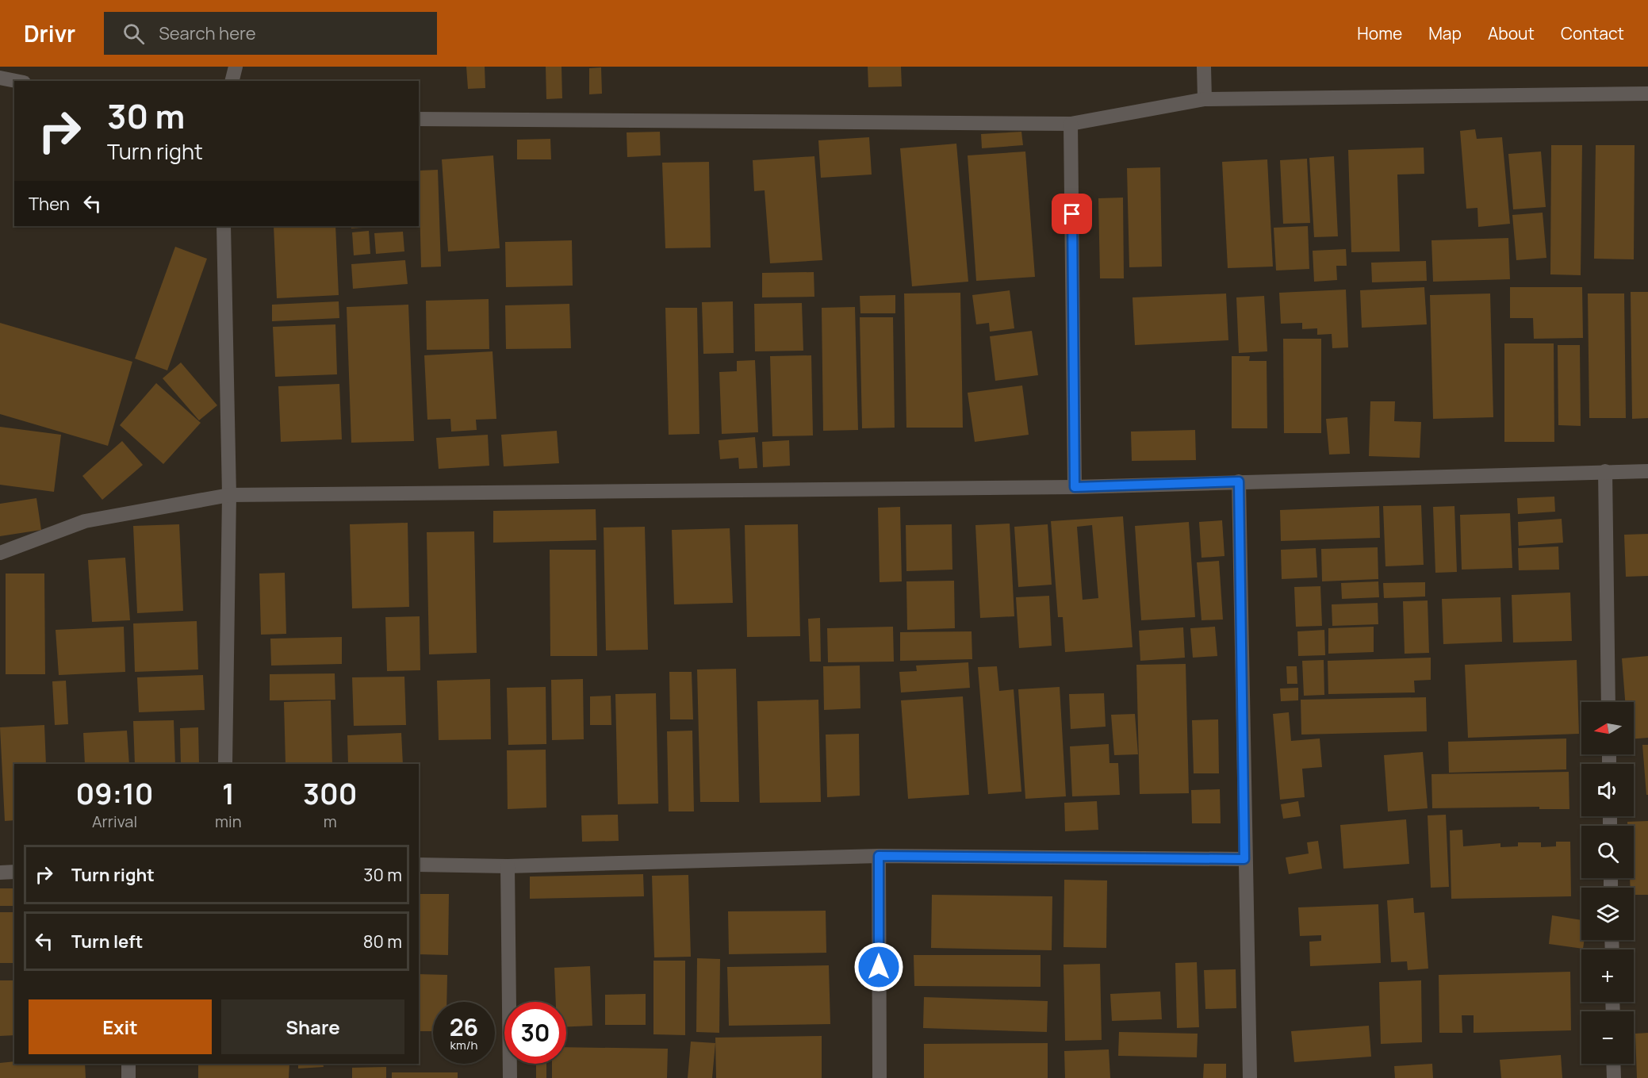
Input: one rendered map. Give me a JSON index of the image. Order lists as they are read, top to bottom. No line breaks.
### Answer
{"north":"left","page":{"header":"Drivr","search":"Search here","nav":["Home","Map","About","Contact"],"turn":["30 m","Turn right"],"then":"Then","map_buttons":["+","−"],"eta":["09:10","Arrival","1","min","300","m"],"list":[{"name":"Turn right","value":"30 m"},{"name":"Turn left","value":"80 m"}],"buttons":["Exit","Share"],"speed":"26 km/h","limit":"30"}}
